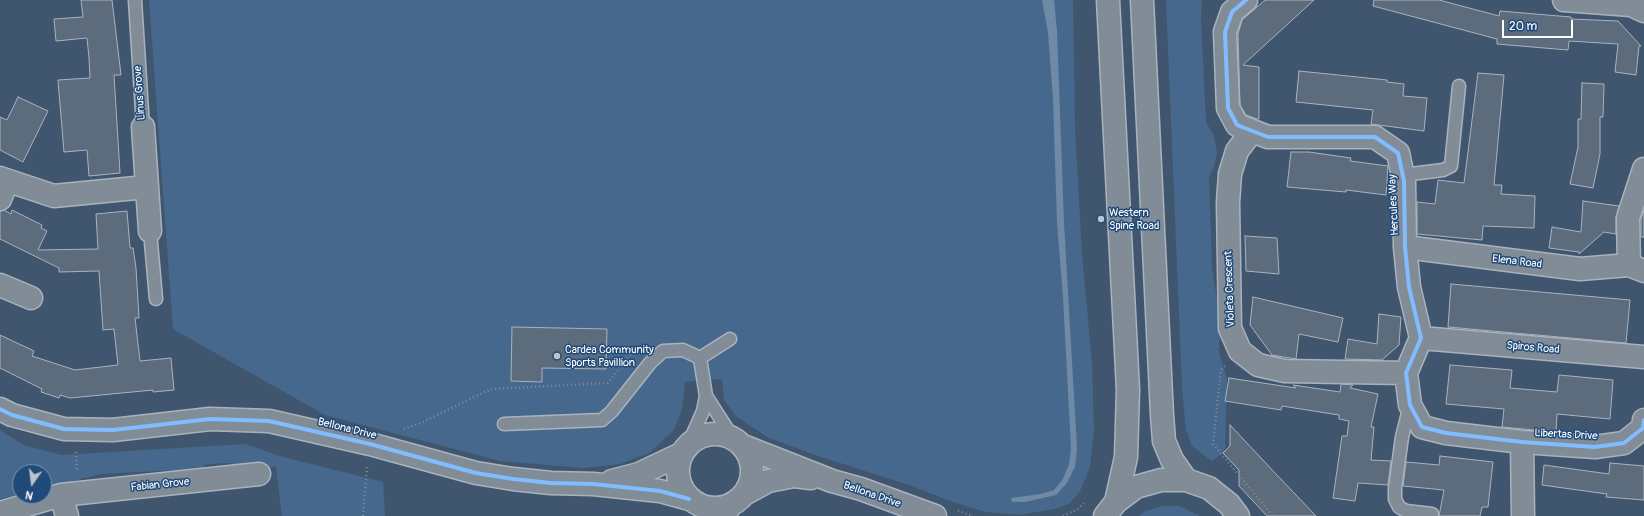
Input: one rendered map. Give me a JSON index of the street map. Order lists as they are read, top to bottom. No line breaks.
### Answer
{"streets":{"street":["Linus Grove","Hercules Way","Elena Road","Violeta Crescent","Spiros Road","Bellona Drive","Libertas Drive","Fabian Grove"]},"crossings":[["Hercules Way","Elena Road"],["Hercules Way","Violeta Crescent"],["Hercules Way","Spiros Road"]],"places":["Western Spine Road","Cardea Community Sports Pavillion"],"scale_bar":"20 m","north":"bottom"}
